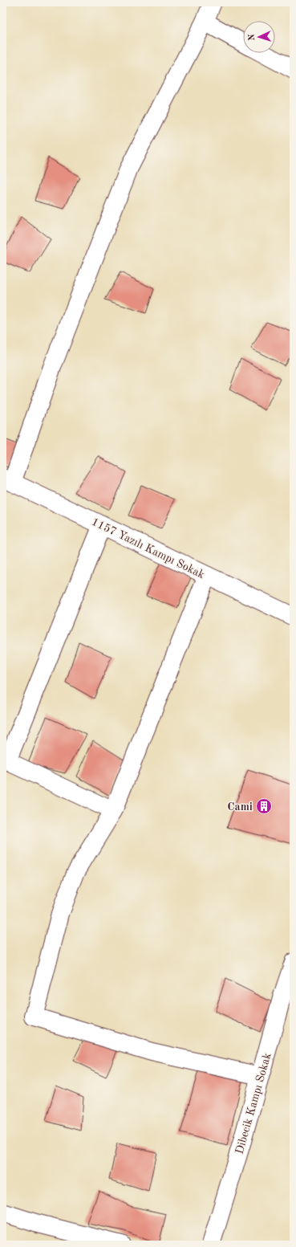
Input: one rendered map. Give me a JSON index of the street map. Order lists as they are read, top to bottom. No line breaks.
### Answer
{"streets":{"street":["1157 Yazılı Kampı Sokak","Dibecik Kampı Sokak"]},"places":{"building":["Cami"]},"north":"left"}
